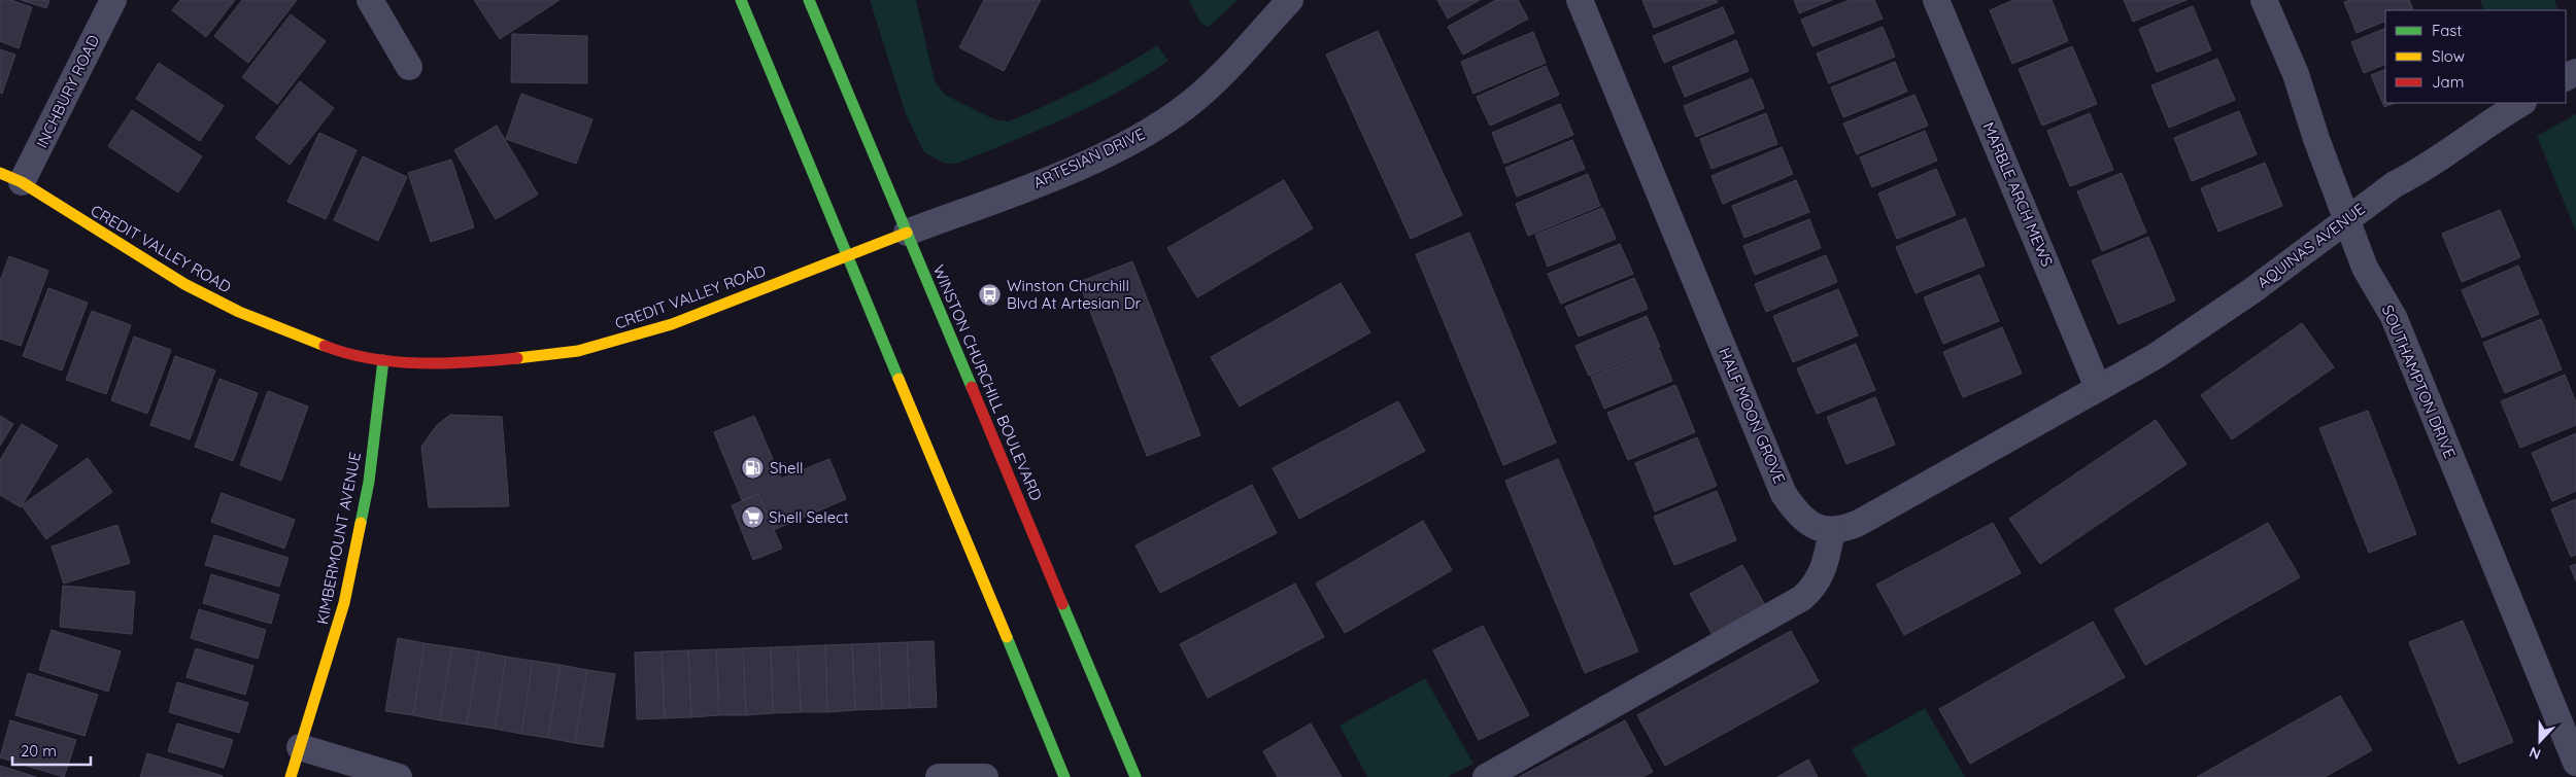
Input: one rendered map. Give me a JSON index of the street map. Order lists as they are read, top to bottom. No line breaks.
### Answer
{"streets":{"main road":["CREDIT VALLEY ROAD","WINSTON CHURCHILL BOULEVARD","KIMBERMOUNT AVENUE"],"street":["INCHBURY ROAD","ARTESIAN DRIVE","MARBLE ARCH MEWS","AQUINAS AVENUE","SOUTHAMPTON DRIVE","HALF MOON GROVE"]},"crossings":[["INCHBURY ROAD","CREDIT VALLEY ROAD"],["ARTESIAN DRIVE","CREDIT VALLEY ROAD"],["ARTESIAN DRIVE","WINSTON CHURCHILL BOULEVARD"],["MARBLE ARCH MEWS","AQUINAS AVENUE"],["AQUINAS AVENUE","SOUTHAMPTON DRIVE"],["CREDIT VALLEY ROAD","WINSTON CHURCHILL BOULEVARD"],["CREDIT VALLEY ROAD","KIMBERMOUNT AVENUE"]],"places":{"bus stop":["Winston Churchill Blvd At Artesian Dr"],"fuel station":["Shell"],"supermarket":["Shell Select"]},"legend":["Fast","Slow","Jam"],"scale_bar":"20 m","north":"bottom"}
